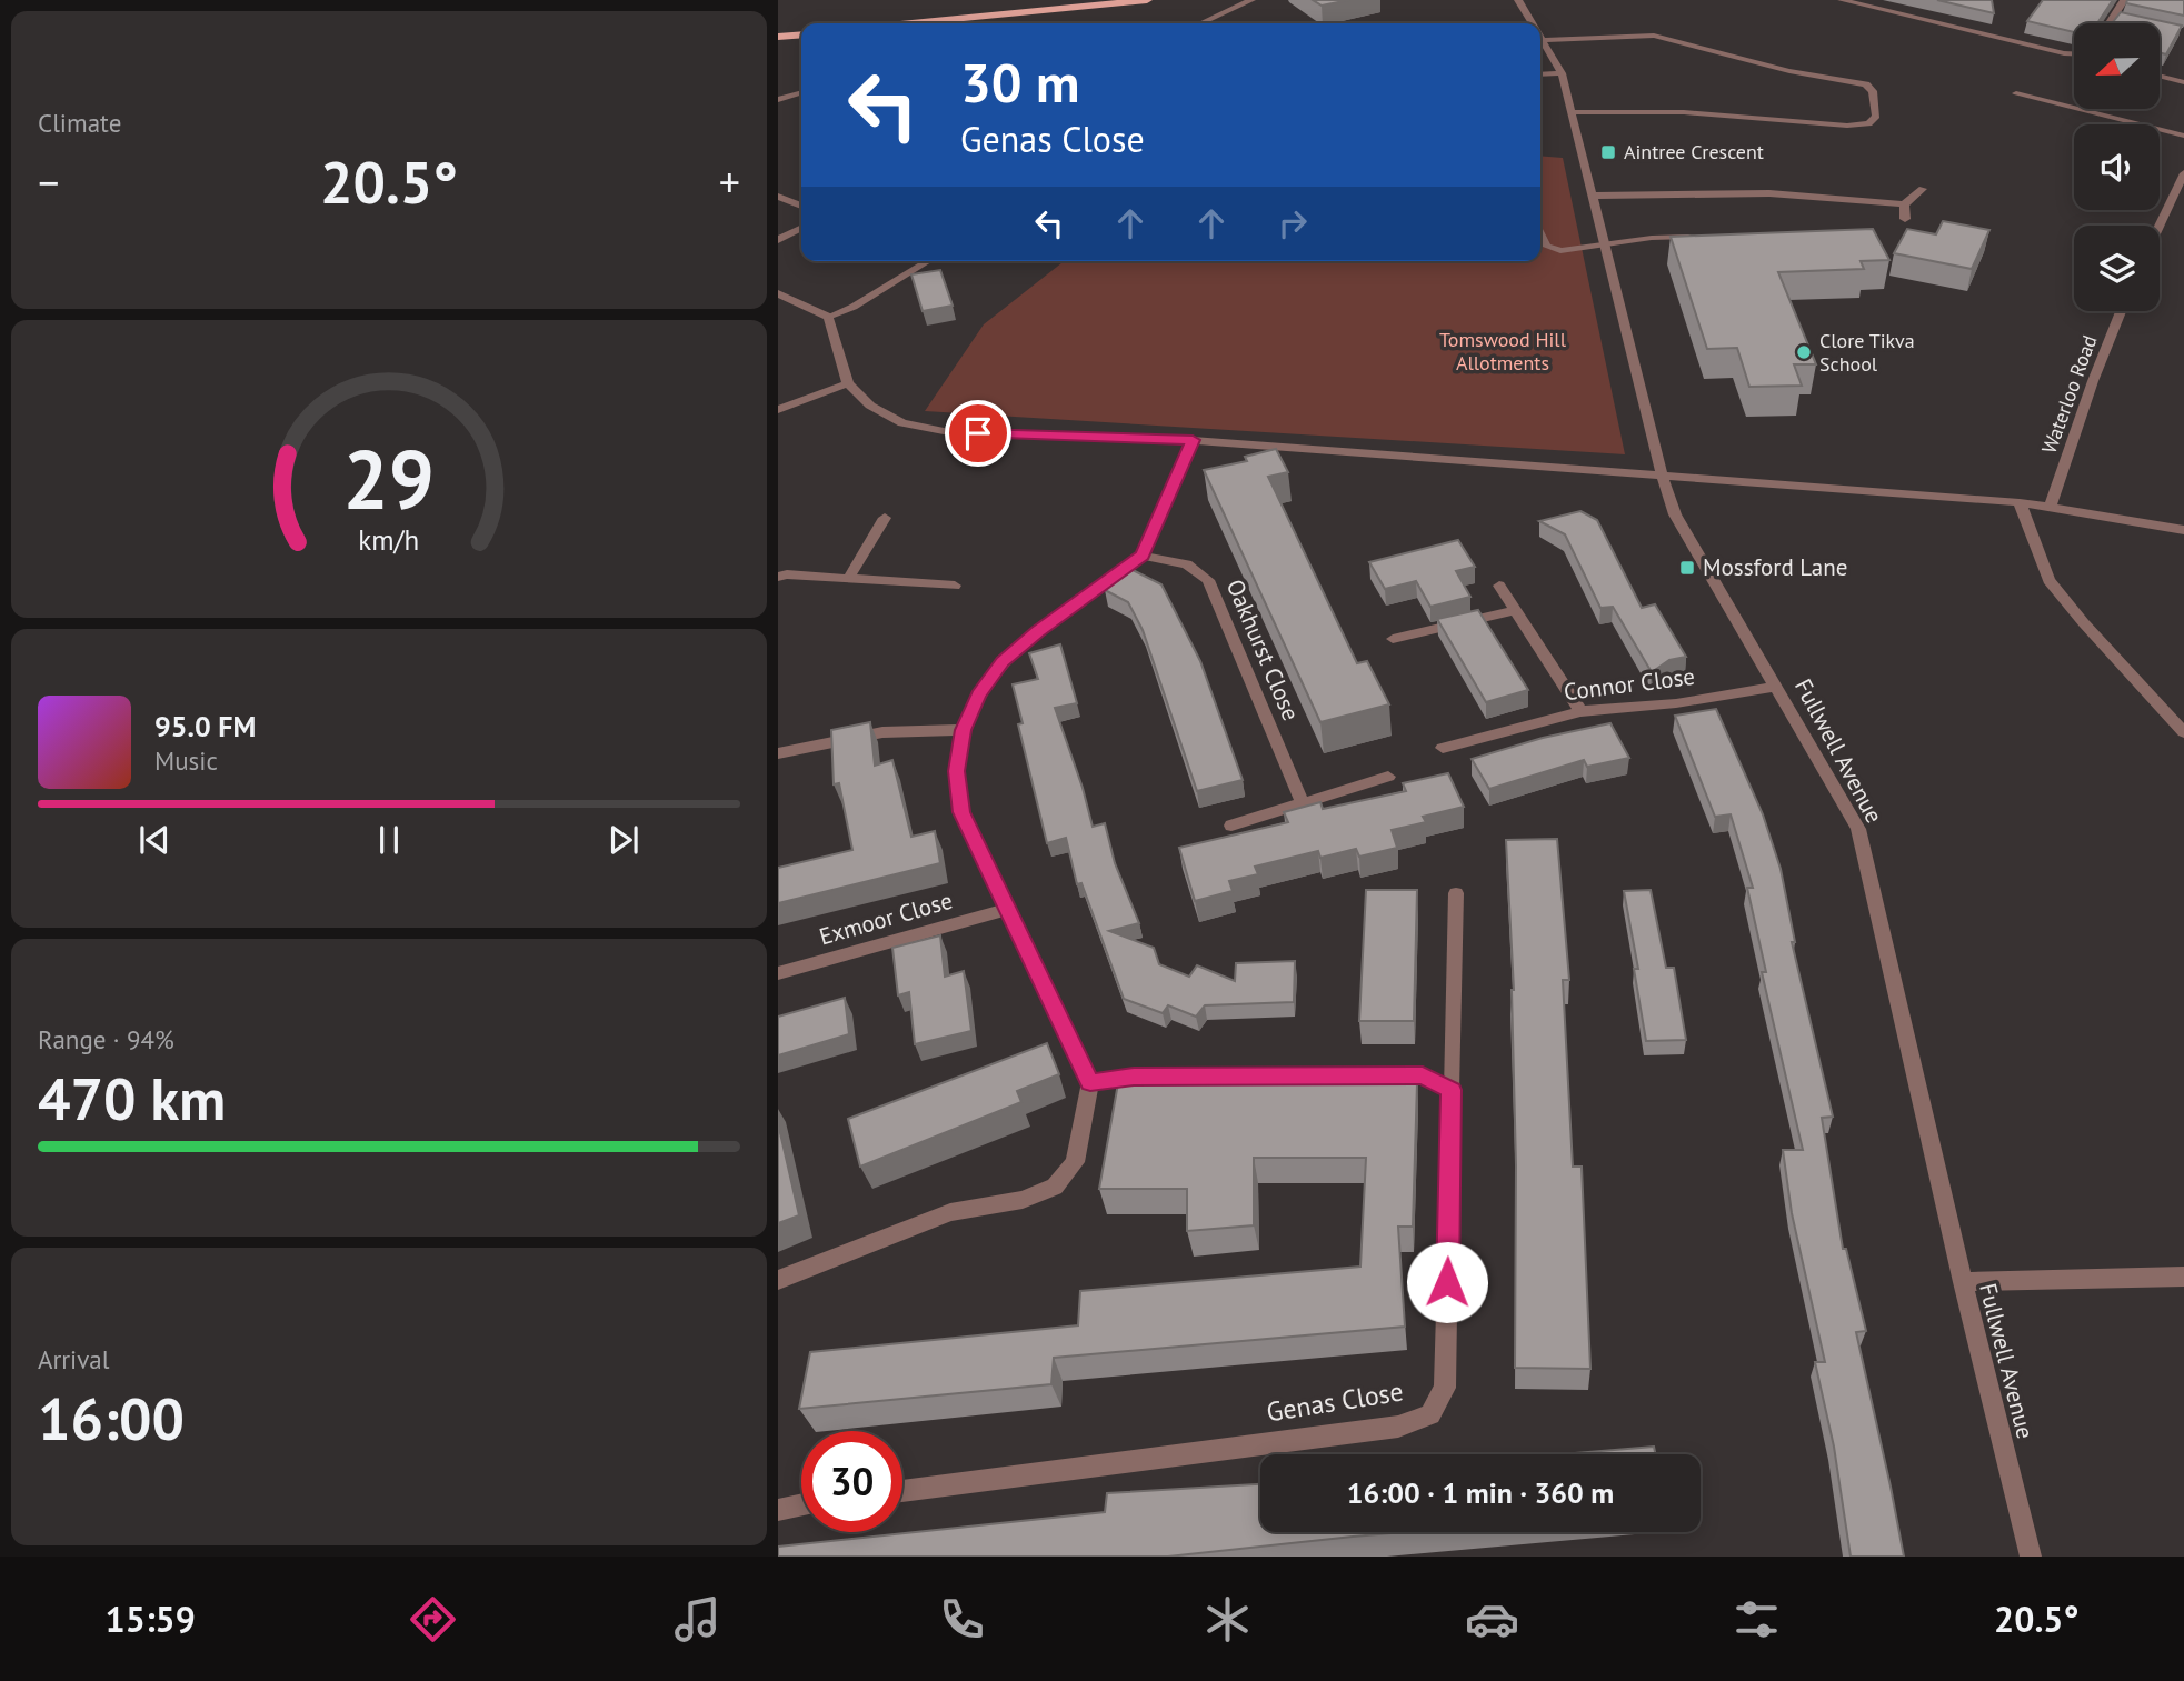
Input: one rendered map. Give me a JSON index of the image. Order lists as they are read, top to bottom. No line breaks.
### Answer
{"streets":{"street":["Waterloo Road","Oakhurst Close","Connor Close","Fullwell Avenue","Exmoor Close","Genas Close"]},"crossings":[["Connor Close","Fullwell Avenue"]],"parks":["Tomswood Hill Allotments"],"places":{"transit":["Aintree Crescent","Mossford Lane"],"other":["Clore Tikva School"]},"north":"left","page":{"tile":["Climate",["Range · 94%","470 km"],["Arrival","16:00"]],"turn":["30 m","Genas Close"],"heat":["−","20.5°","+"],"song":["95.0 FM","Music"],"limit":"30","trip":"16:00 · 1 min · 360 m","tabs":["15:59","20.5°"],"gauge":["29","km/h"]}}
